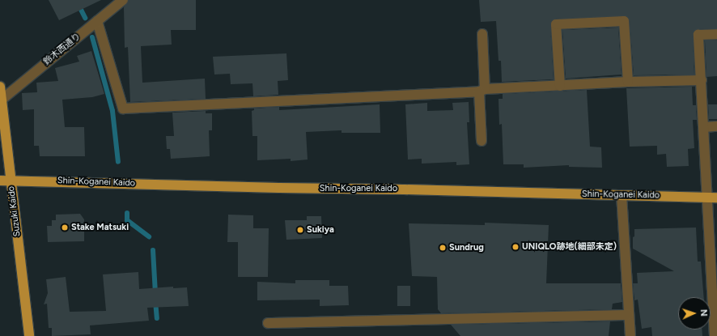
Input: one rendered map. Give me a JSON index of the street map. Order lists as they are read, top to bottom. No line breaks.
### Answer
{"streets":{"main road":["Shin-Koganei Kaido","Suzuki Kaido"],"street":["鈴木西通り"]},"crossings":[["鈴木西通り","Suzuki Kaido"],["Shin-Koganei Kaido","Suzuki Kaido"]],"places":["Stake Matsuki","Sukiya","UNIQLO跡地(細部未定)","Sundrug"],"north":"right"}
